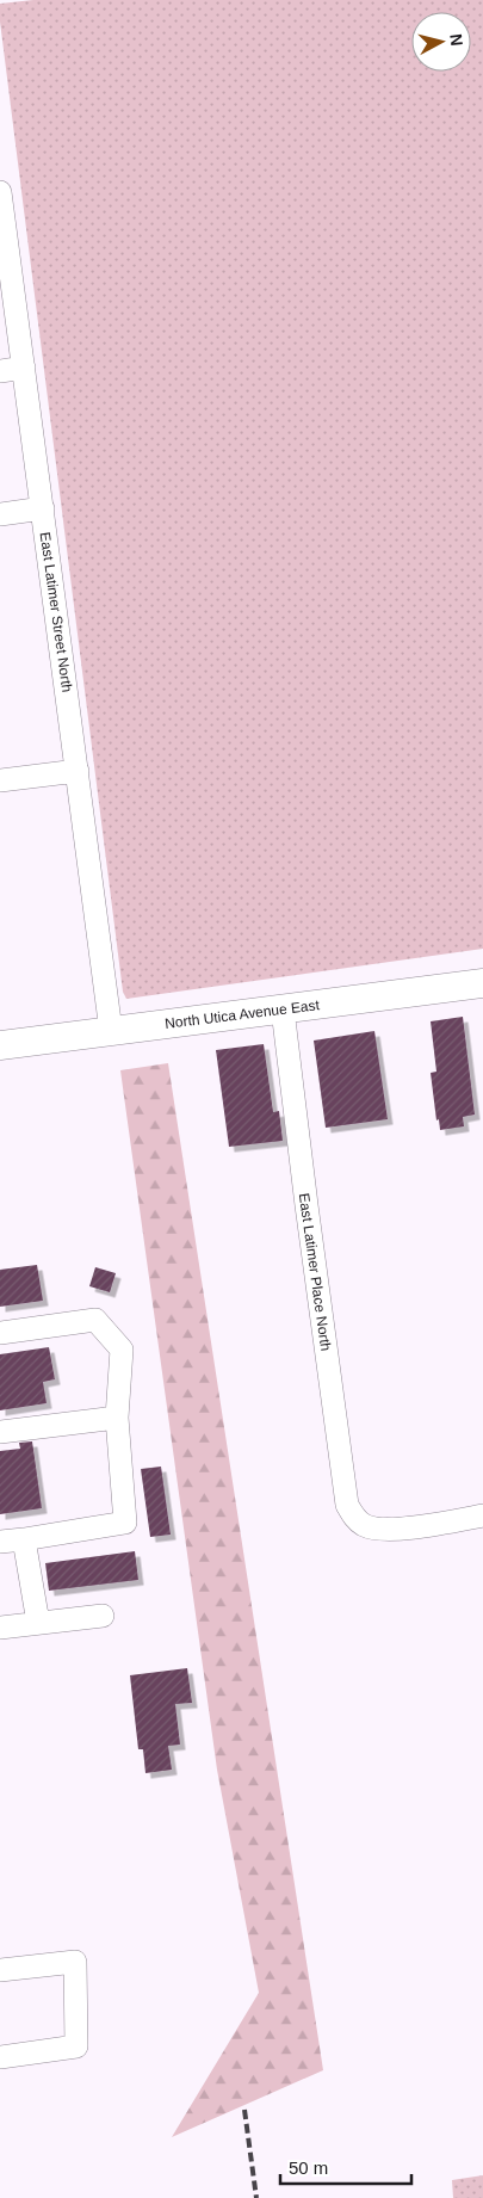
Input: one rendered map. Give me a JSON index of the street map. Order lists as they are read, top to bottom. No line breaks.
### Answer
{"streets":{"main road":["North Utica Avenue East"],"street":["East Latimer Street North","East Latimer Place North"]},"crossings":[["East Latimer Street North","North Utica Avenue East"],["North Utica Avenue East","East Latimer Place North"]],"scale_bar":"50 m","north":"right"}
